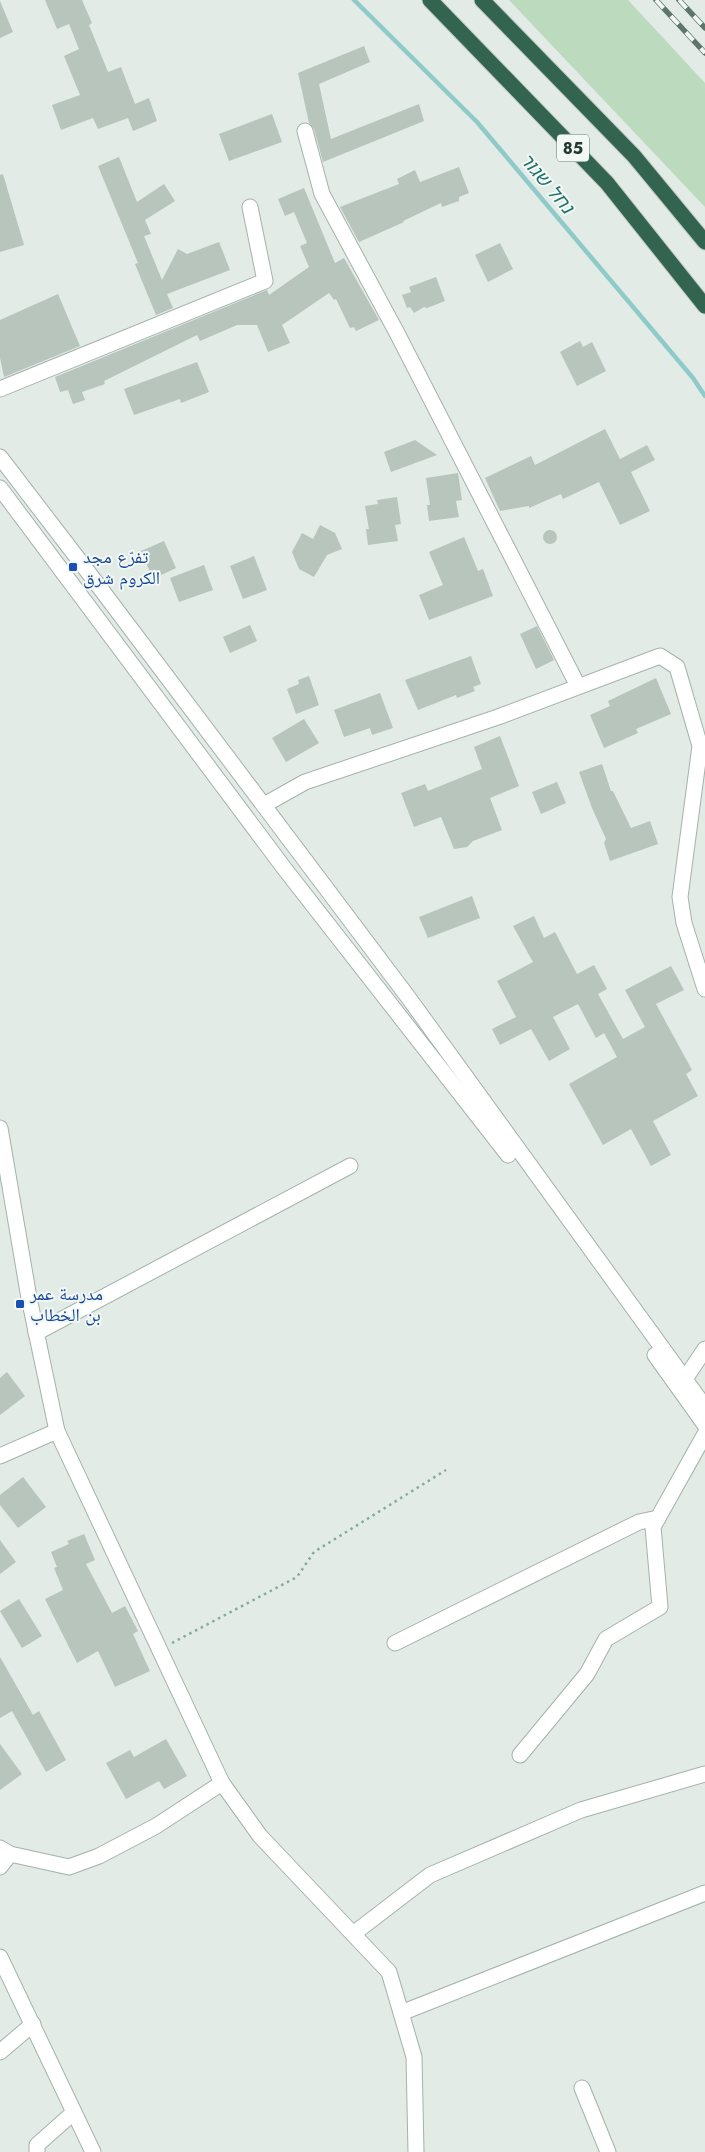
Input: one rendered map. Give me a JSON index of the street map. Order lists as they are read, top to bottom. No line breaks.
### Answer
{"streets":{"highway":["85"]},"water":["נחל שגור"],"places":{"transit":["تفرّع مجد الكروم شرق","مدرسة عمر بن الخطاب"]}}
